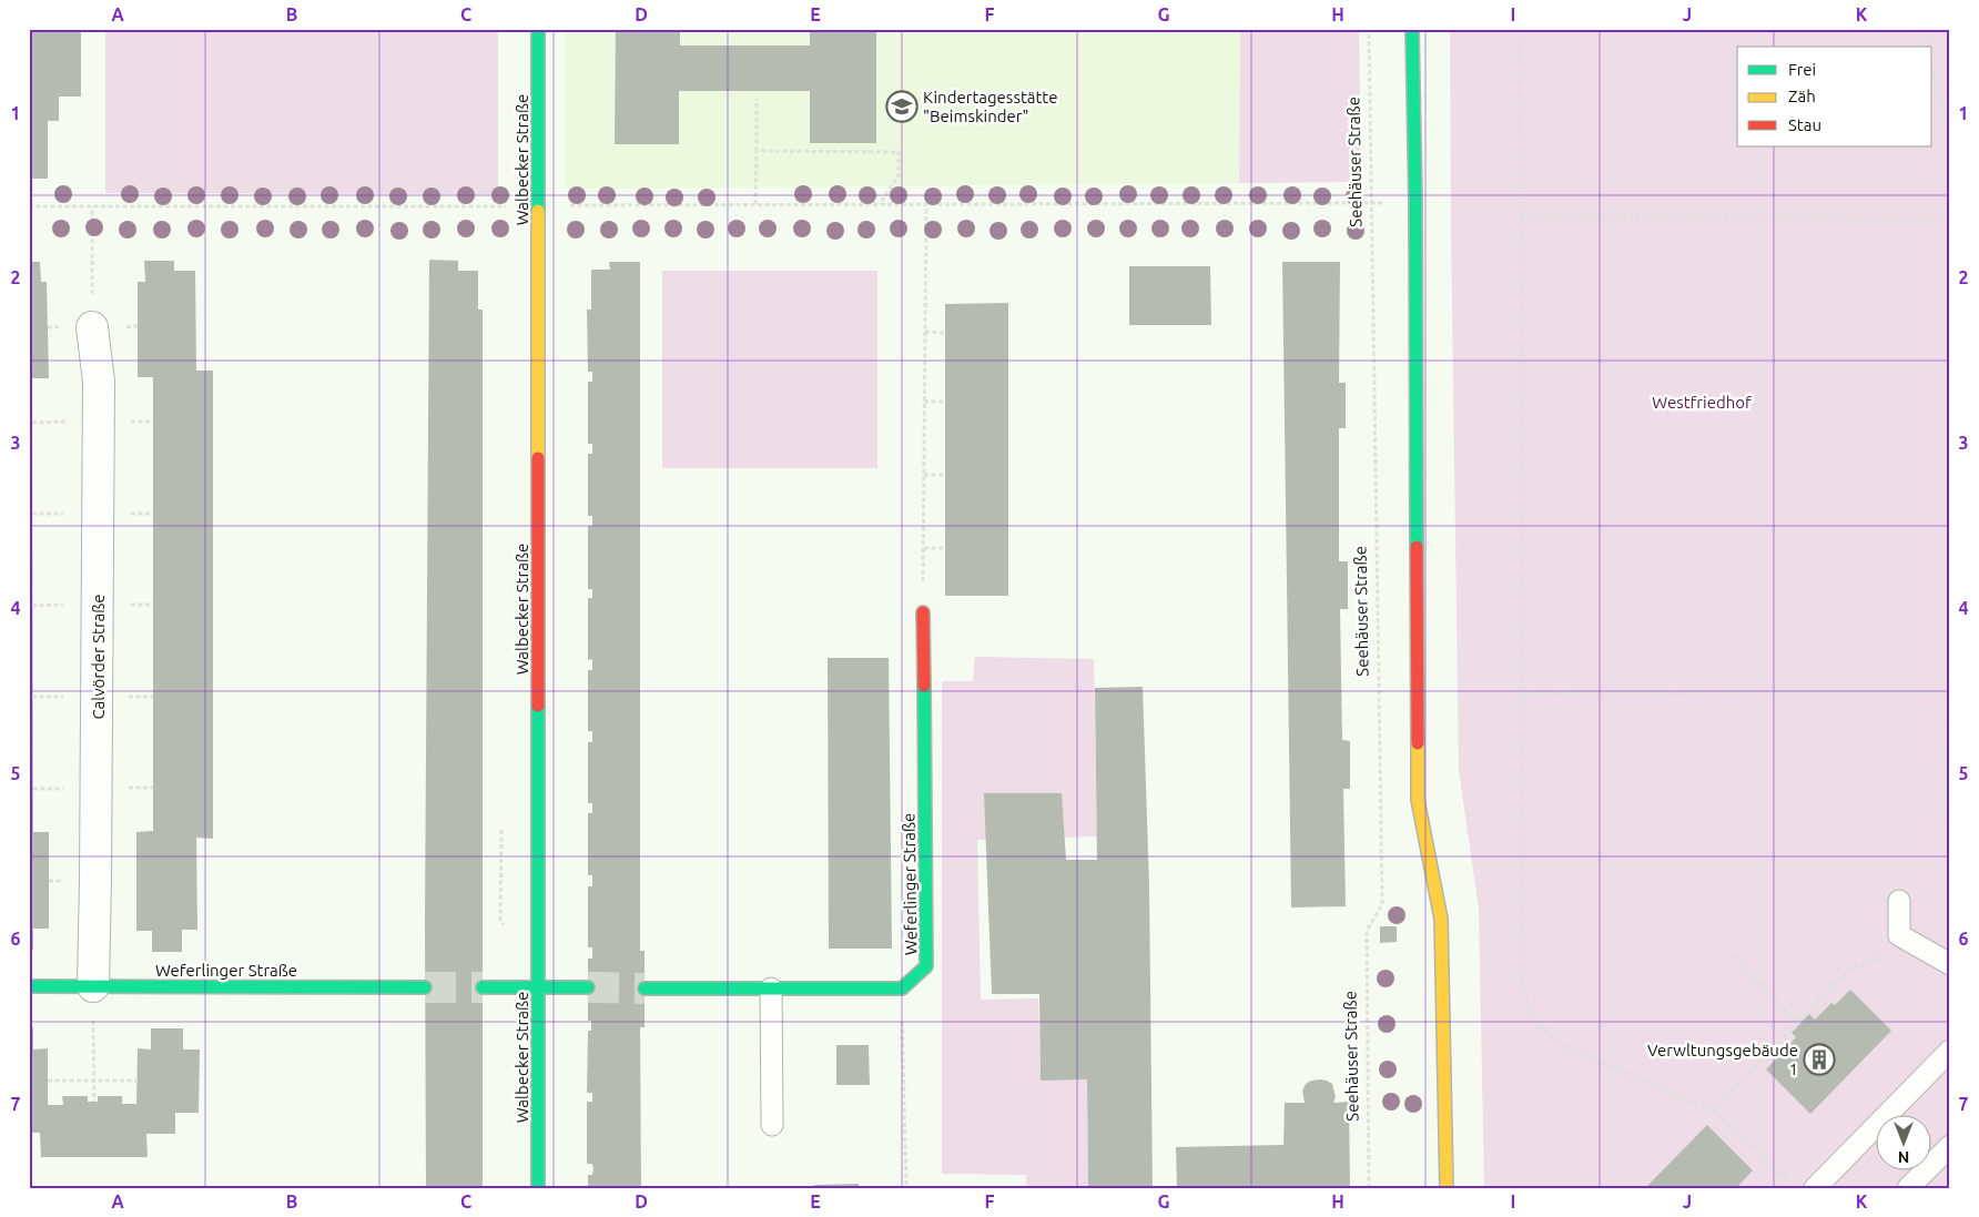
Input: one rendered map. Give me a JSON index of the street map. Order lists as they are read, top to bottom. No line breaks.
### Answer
{"streets":{"street":["Walbecker Straße","Calvörder Straße","Weferlinger Straße"],"path":["Seehäuser Straße"]},"crossings":[["Calvörder Straße","Weferlinger Straße"]],"parks":["Westfriedhof"],"places":{"school or university":["Kindertagesstätte \"Beimskinder\""],"building":["Verwltungsgebäude 1"]},"legend":["Frei","Zäh","Stau"],"north":"bottom","grid":{"columns":["A","B","C","D","E","F","G","H","I","J","K"],"rows":["1","2","3","4","5","6","7"]}}
